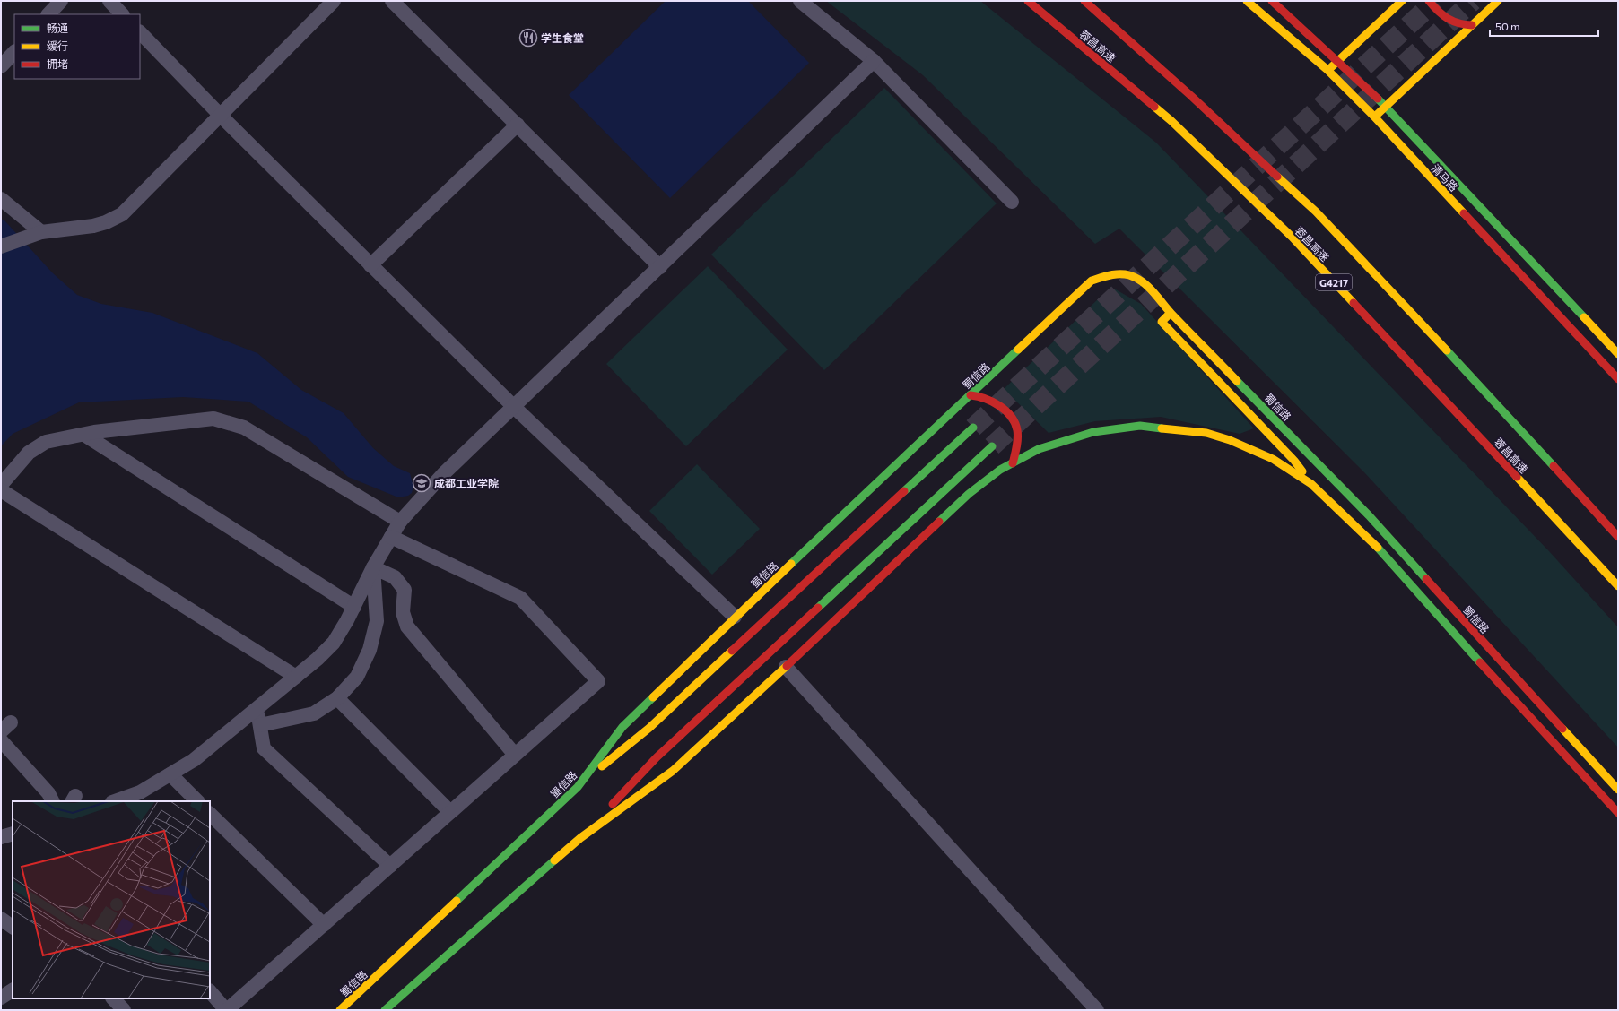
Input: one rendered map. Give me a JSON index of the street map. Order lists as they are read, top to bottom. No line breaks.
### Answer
{"streets":{"main road":["蓉昌高速","清马路","G4217","蜀信路"]},"places":{"restaurant":["学生食堂"],"school or university":["成都工业学院"]},"legend":["畅通","缓行","拥堵"],"scale_bar":"50 m"}
